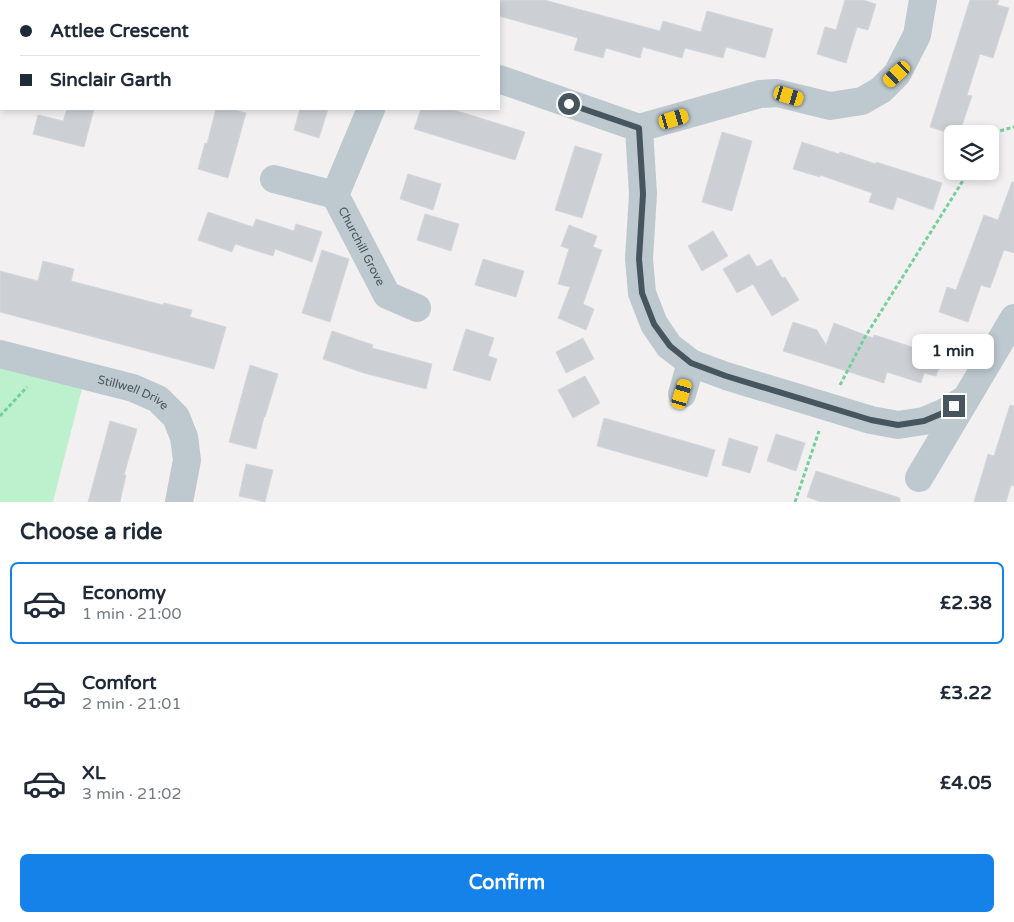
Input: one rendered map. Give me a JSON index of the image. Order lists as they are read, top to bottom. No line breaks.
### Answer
{"streets":{"street":["Churchill Grove","Stillwell Drive"]},"page":{"banner":["Attlee Crescent","Sinclair Garth"],"bubble":"1 min","heading":"Choose a ride","list":[{"name":"Economy","note":"1 min · 21:00","value":"£2.38"},{"name":"Comfort","note":"2 min · 21:01","value":"£3.22"},{"name":"XL","note":"3 min · 21:02","value":"£4.05"}],"buttons":"Confirm"}}
